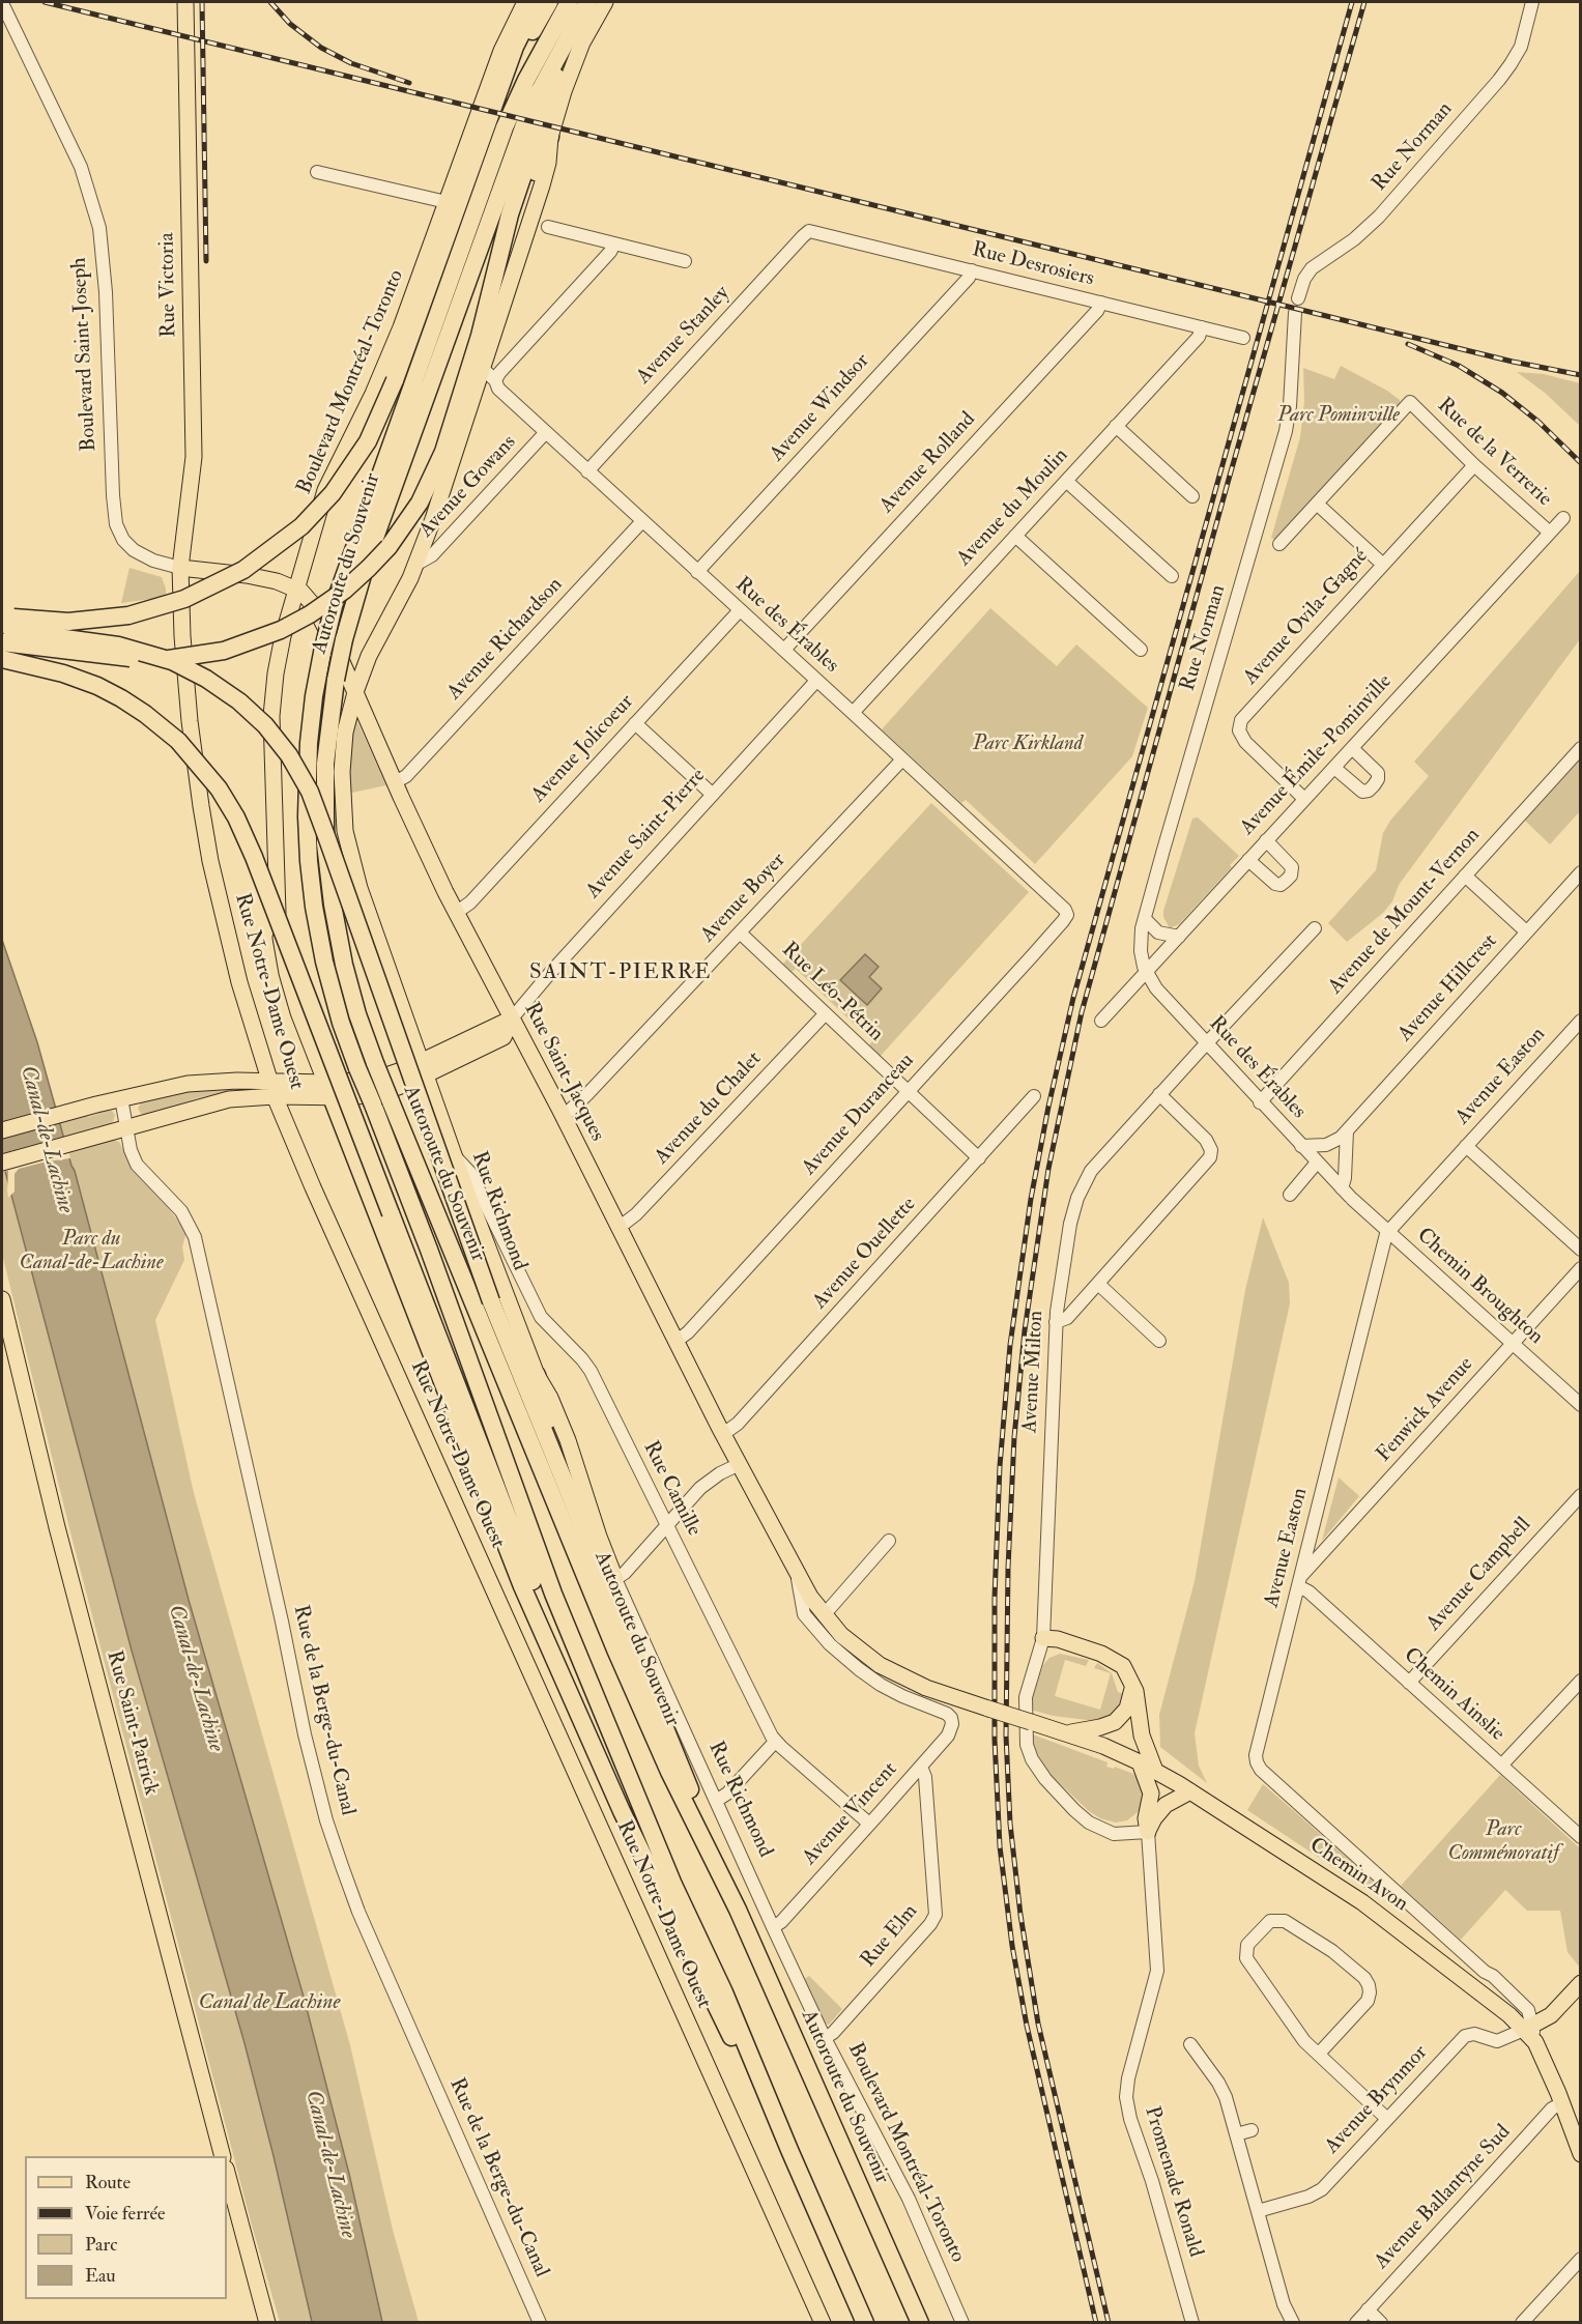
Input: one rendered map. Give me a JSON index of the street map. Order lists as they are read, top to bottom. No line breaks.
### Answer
{"streets":{"highway":["Autoroute du Souvenir"],"main road":["Rue Victoria","Boulevard Saint-Joseph","Boulevard Montréal-Toronto","Avenue Saint-Pierre","Rue Notre-Dame Ouest","Rue Saint-Jacques","Rue Richmond","Rue Saint-Patrick","Chemin Avon"],"street":["Rue Norman","Rue Desrosiers","Avenue Stanley","Avenue Windsor","Rue de la Verrerie","Avenue Rolland","Avenue Gowans","Avenue du Moulin","Avenue Ovila-Gagné","Rue des Érables","Avenue Richardson","Avenue Jolicoeur","Avenue Émile-Pominville","Avenue Boyer","Avenue de Mount-Vernon","Avenue Hillcrest","Rue Léo-Pétrin","Avenue Easton","Avenue du Chalet","Avenue Duranceau","Avenue Ouellette","Chemin Broughton","Avenue Milton","Fenwick Avenue","Rue Camille","Avenue Campbell","Chemin Ainslie","Rue de la Berge-du-Canal","Avenue Vincent","Rue Elm","Avenue Brynmor","Promenade Ronald","Avenue Ballantyne Sud"]},"crossings":[["Rue Norman","Rue des Érables"],["Rue Norman","Avenue Émile-Pominville"],["Rue Desrosiers","Avenue Stanley"],["Rue Desrosiers","Avenue Windsor"],["Rue Desrosiers","Avenue Rolland"],["Rue Desrosiers","Avenue du Moulin"],["Rue Victoria","Boulevard Saint-Joseph"],["Rue Victoria","Rue Notre-Dame Ouest"],["Avenue Stanley","Rue des Érables"],["Boulevard Saint-Joseph","Boulevard Montréal-Toronto"],["Boulevard Saint-Joseph","Rue Notre-Dame Ouest"],["Boulevard Saint-Joseph","Rue Saint-Jacques"],["Boulevard Montréal-Toronto","Avenue Saint-Pierre"],["Boulevard Montréal-Toronto","Rue Saint-Jacques"],["Boulevard Montréal-Toronto","Rue Richmond"],["Boulevard Montréal-Toronto","Rue Elm"],["Avenue Windsor","Rue des Érables"],["Rue de la Verrerie","Avenue Ovila-Gagné"],["Rue de la Verrerie","Avenue Émile-Pominville"],["Avenue Rolland","Rue des Érables"],["Avenue Gowans","Rue des Érables"],["Avenue du Moulin","Rue des Érables"],["Avenue Ovila-Gagné","Avenue Émile-Pominville"],["Rue des Érables","Avenue Richardson"],["Rue des Érables","Avenue Jolicoeur"],["Rue des Érables","Avenue Émile-Pominville"],["Rue des Érables","Avenue Saint-Pierre"],["Rue des Érables","Avenue Boyer"],["Rue des Érables","Avenue de Mount-Vernon"],["Rue des Érables","Avenue Hillcrest"],["Rue des Érables","Avenue Duranceau"],["Rue des Érables","Chemin Broughton"],["Rue des Érables","Avenue Milton"],["Avenue Richardson","Rue Saint-Jacques"],["Avenue Jolicoeur","Rue Saint-Jacques"],["Avenue Saint-Pierre","Rue Notre-Dame Ouest"],["Avenue Saint-Pierre","Rue Saint-Jacques"],["Avenue Saint-Pierre","Rue Richmond"],["Avenue Saint-Pierre","Rue de la Berge-du-Canal"],["Avenue Boyer","Rue Léo-Pétrin"],["Avenue Boyer","Rue Saint-Jacques"],["Rue Léo-Pétrin","Avenue du Chalet"],["Rue Léo-Pétrin","Avenue Duranceau"],["Rue Léo-Pétrin","Avenue Ouellette"],["Rue Saint-Jacques","Avenue du Chalet"],["Rue Saint-Jacques","Avenue Duranceau"],["Rue Saint-Jacques","Avenue Ouellette"],["Rue Saint-Jacques","Avenue Vincent"],["Rue Saint-Jacques","Chemin Avon"],["Avenue Easton","Chemin Broughton"],["Avenue Easton","Fenwick Avenue"],["Avenue Easton","Chemin Ainslie"],["Avenue Easton","Chemin Avon"],["Avenue Easton","Avenue Brynmor"],["Rue Richmond","Rue Camille"],["Rue Richmond","Avenue Vincent"],["Rue Richmond","Rue Elm"],["Chemin Broughton","Fenwick Avenue"],["Avenue Milton","Promenade Ronald"],["Fenwick Avenue","Chemin Ainslie"],["Rue Camille","Avenue Vincent"],["Avenue Campbell","Chemin Ainslie"],["Avenue Vincent","Rue Elm"],["Chemin Avon","Avenue Brynmor"],["Chemin Avon","Avenue Ballantyne Sud"]],"districts":["SAINT-PIERRE"],"water":["Canal-de-Lachine","Canal de Lachine"],"parks":["Parc Pominville","Parc Kirkland","Parc du Canal-de-Lachine","Parc Commémoratif"],"legend":["Route","Voie ferrée","Parc","Eau"]}
